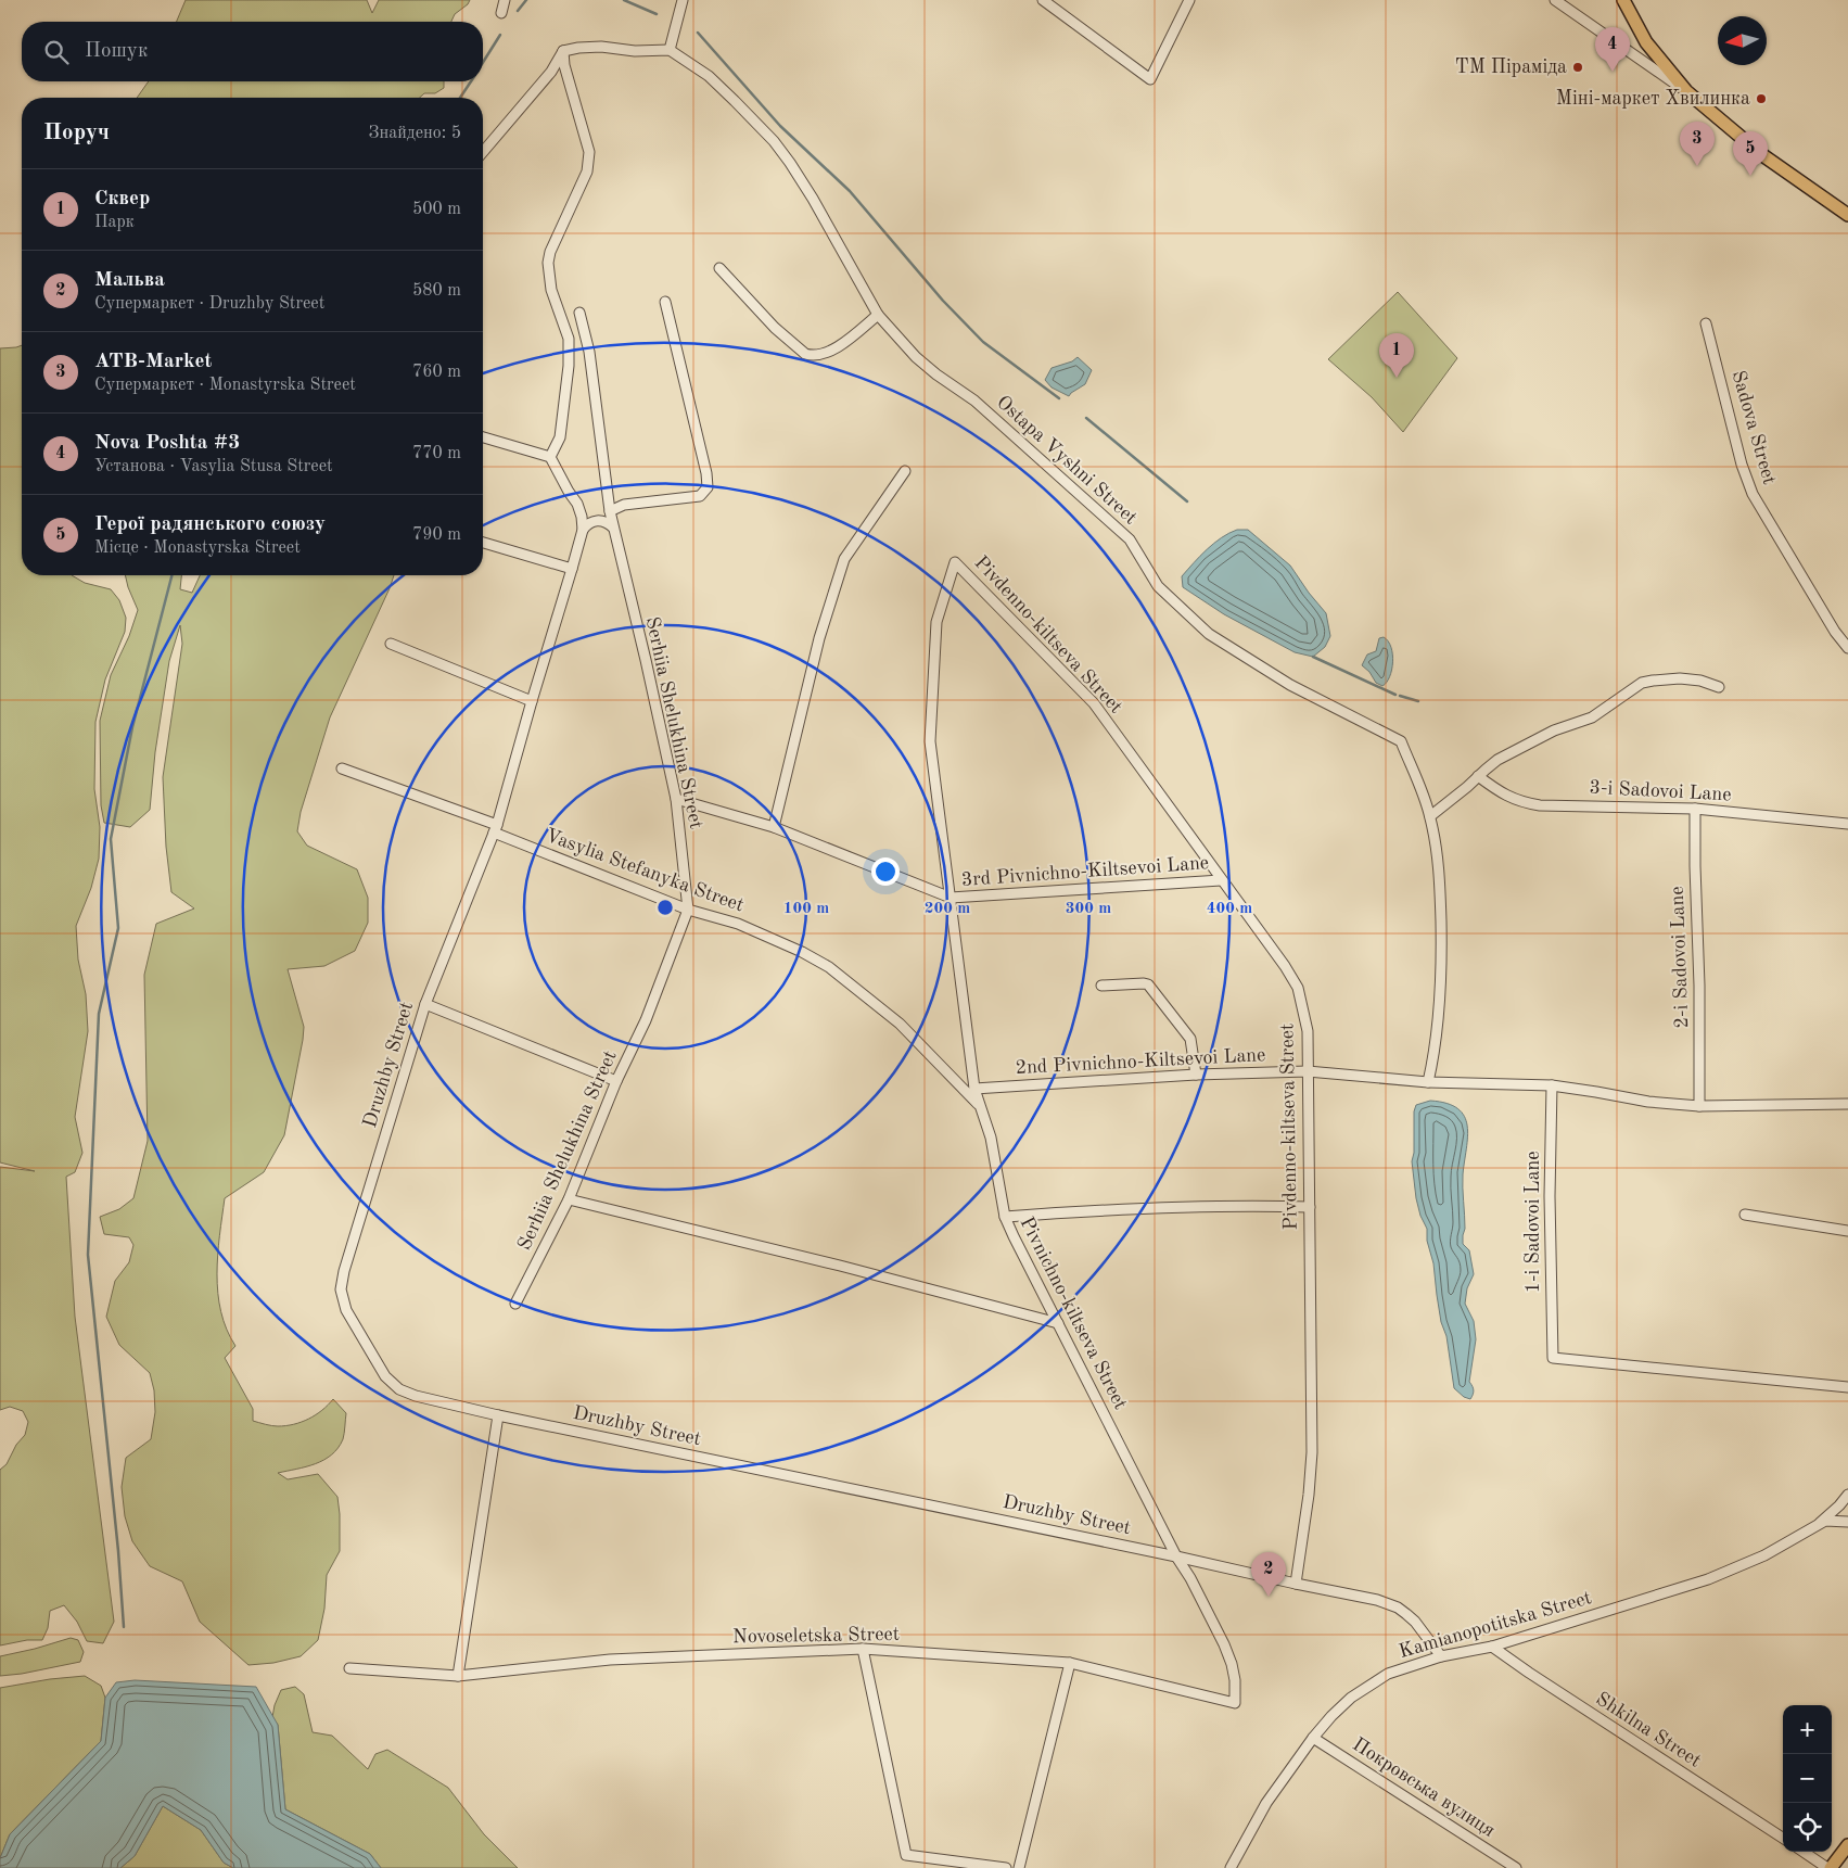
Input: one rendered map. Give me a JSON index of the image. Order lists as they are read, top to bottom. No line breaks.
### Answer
{"streets":{"street":["Sadova Street","Ostapa Vyshni Street","Pivdenno-kiltseva Street","Serhiia Shelukhina Street","3-i Sadovoi Lane","Vasylia Stefanyka Street","3rd Pivnichno-Kiltsevoi Lane","2-i Sadovoi Lane","2nd Pivnichno-Kiltsevoi Lane","Druzhby Street","1-i Sadovoi Lane","Pivnichno-kiltseva Street","Kamianopotitska Street","Novoseletska Street","Shkilna Street","Покровська вулиця"]},"crossings":[["Ostapa Vyshni Street","2nd Pivnichno-Kiltsevoi Lane"],["Pivdenno-kiltseva Street","3rd Pivnichno-Kiltsevoi Lane"],["Pivdenno-kiltseva Street","2nd Pivnichno-Kiltsevoi Lane"],["Pivdenno-kiltseva Street","Druzhby Street"],["Pivdenno-kiltseva Street","Pivnichno-kiltseva Street"],["Serhiia Shelukhina Street","Vasylia Stefanyka Street"],["Serhiia Shelukhina Street","3rd Pivnichno-Kiltsevoi Lane"],["3-i Sadovoi Lane","2-i Sadovoi Lane"],["Vasylia Stefanyka Street","Druzhby Street"],["Vasylia Stefanyka Street","Pivnichno-kiltseva Street"],["3rd Pivnichno-Kiltsevoi Lane","Pivnichno-kiltseva Street"],["2nd Pivnichno-Kiltsevoi Lane","1-i Sadovoi Lane"],["2nd Pivnichno-Kiltsevoi Lane","Pivnichno-kiltseva Street"],["Druzhby Street","Pivnichno-kiltseva Street"],["Druzhby Street","Kamianopotitska Street"],["Pivnichno-kiltseva Street","Novoseletska Street"],["Kamianopotitska Street","Shkilna Street"],["Kamianopotitska Street","Покровська вулиця"]],"places":["ТМ Піраміда","Міні-маркет Хвилинка"],"north":"left","page":{"search":"Пошук","pins":["4","3","5","1","2"],"heading":["Поруч","Знайдено: 5"],"list":[{"mark":"1","name":"Сквер","note":"Парк","value":"500 m"},{"mark":"2","name":"Мальва","note":"Супермаркет · Druzhby Street","value":"580 m"},{"mark":"3","name":"ATB-Market","note":"Супермаркет · Monastyrska Street","value":"760 m"},{"mark":"4","name":"Nova Poshta #3","note":"Установа · Vasylia Stusa Street","value":"770 m"},{"mark":"5","name":"Герої радянського союзу","note":"Місце · Monastyrska Street","value":"790 m"}],"map_buttons":["+","−"]},"rings":["100 m","200 m","300 m","400 m"]}
